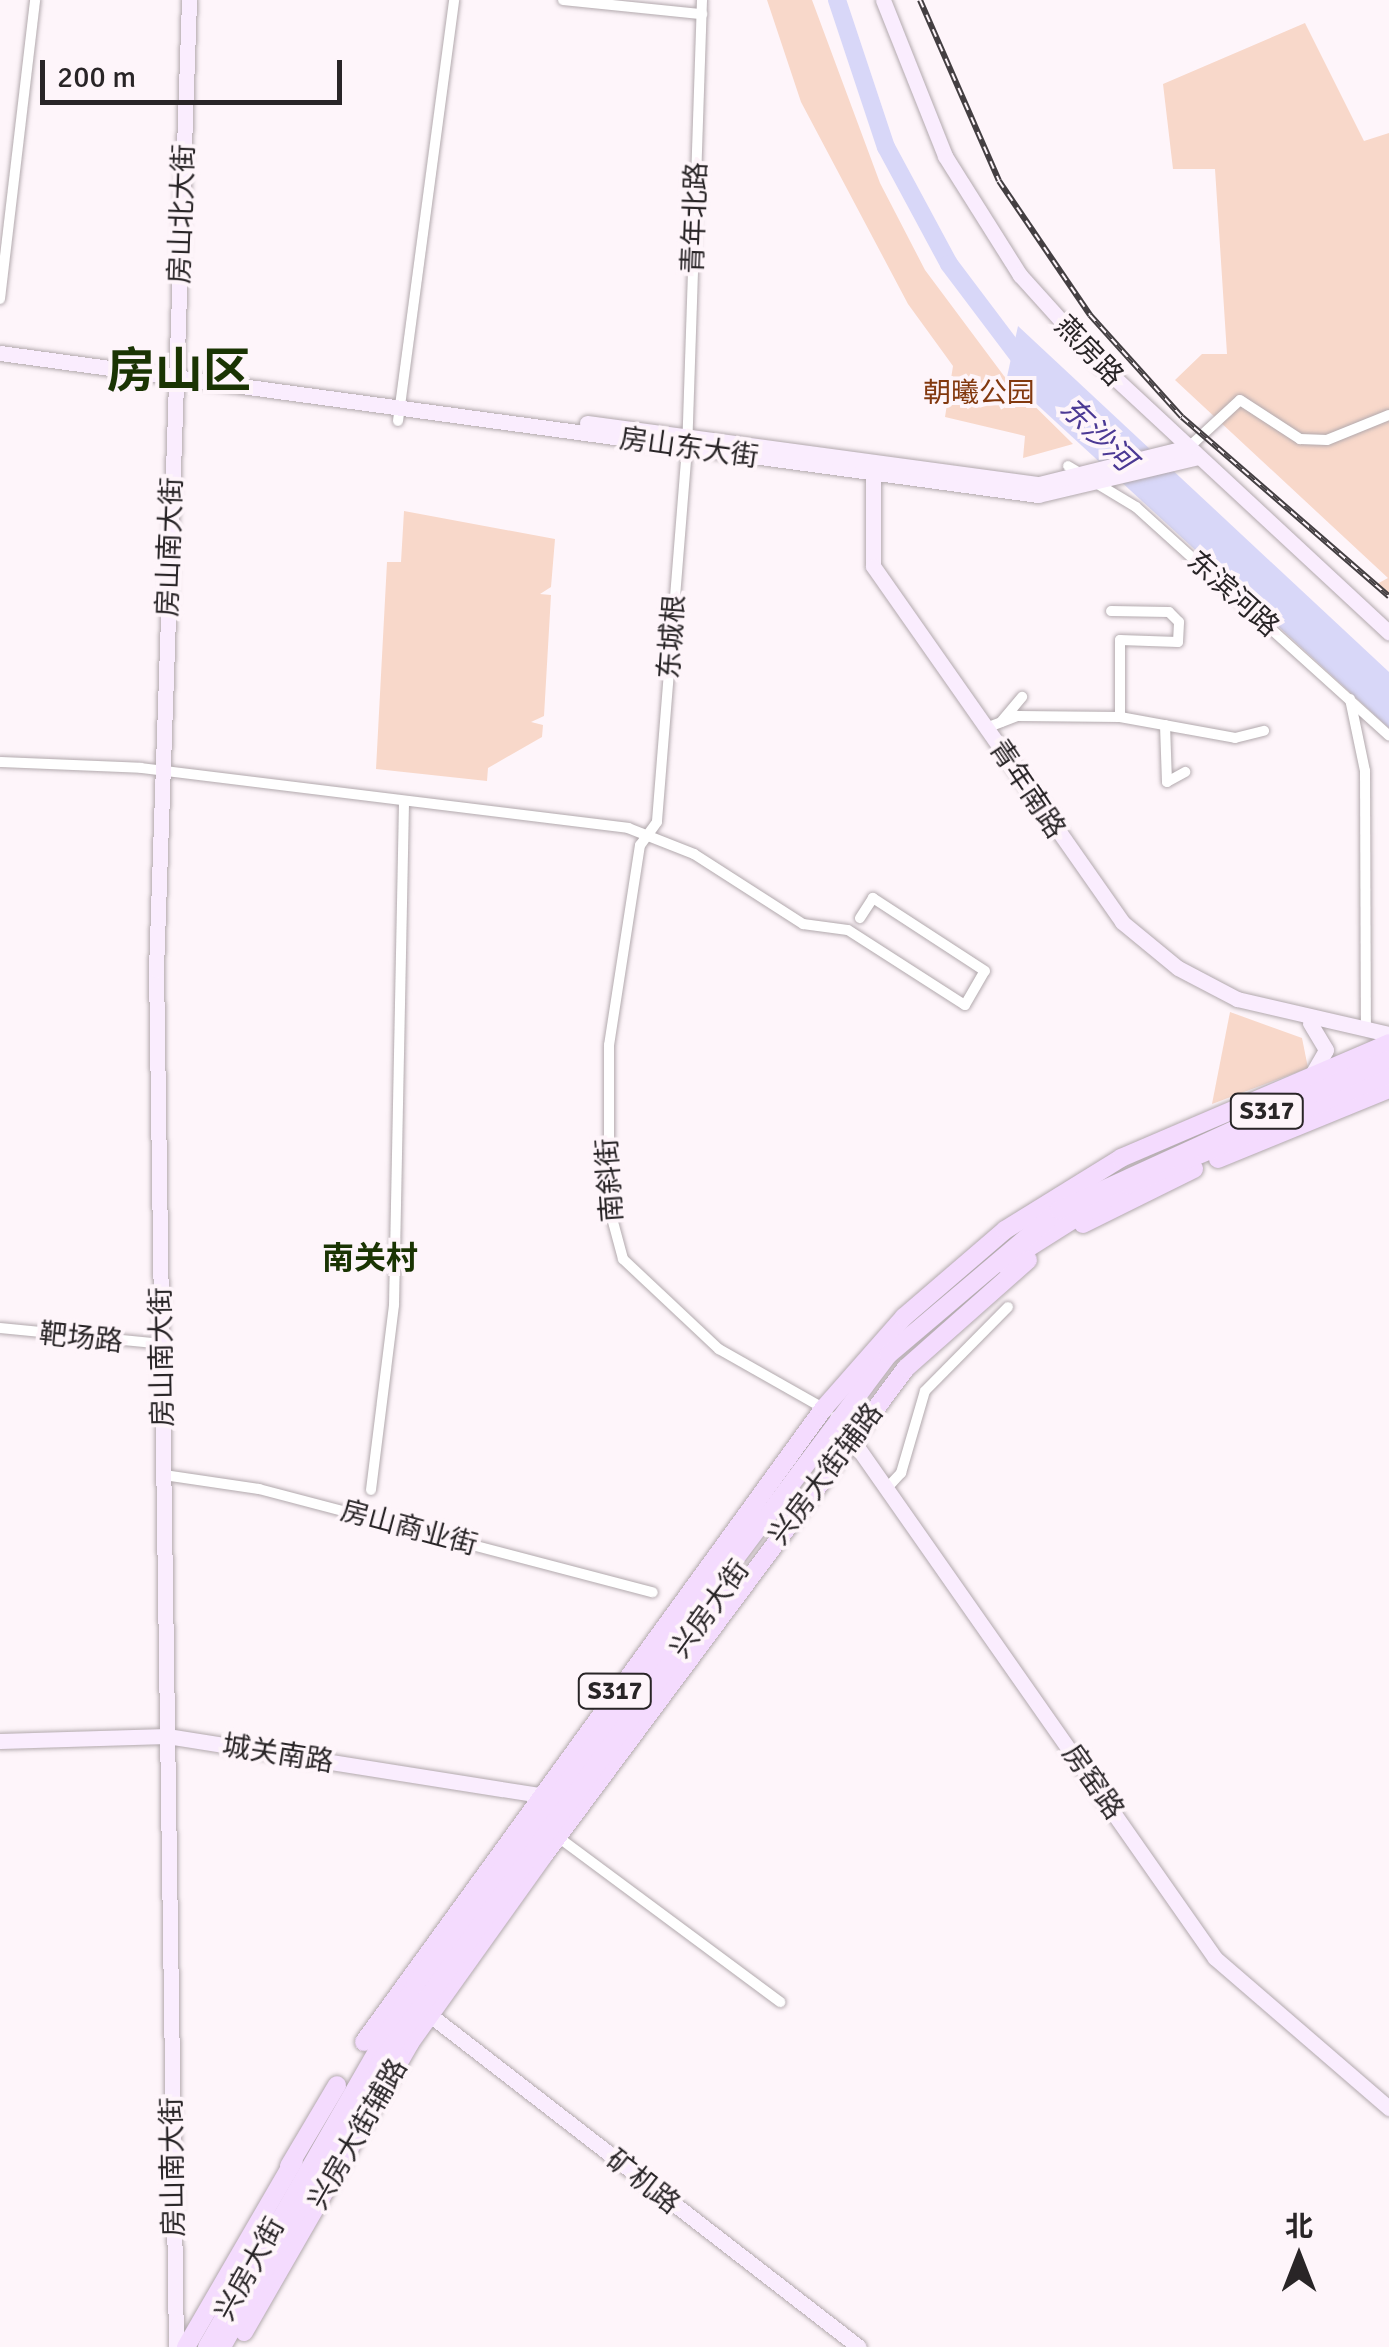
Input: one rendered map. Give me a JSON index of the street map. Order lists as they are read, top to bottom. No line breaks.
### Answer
{"streets":{"main road":["房山北大街","燕房路","房山东大街","房山南大街","青年南路","S317","兴房大街辅路","兴房大街","城关南路","房窑路","矿机路"],"street":["青年北路","东滨河路","东城根","南斜街","靶场路","房山商业街"]},"crossings":[["房山北大街","房山东大街"],["房山北大街","房山南大街"],["青年北路","房山东大街"],["青年北路","东城根"],["燕房路","房山东大街"],["房山东大街","房山南大街"],["房山东大街","东滨河路"],["房山东大街","东城根"],["房山东大街","青年南路"],["房山南大街","靶场路"],["房山南大街","房山商业街"],["房山南大街","城关南路"],["东城根","南斜街"],["南斜街","兴房大街辅路"],["南斜街","兴房大街"],["南斜街","房窑路"],["兴房大街辅路","兴房大街"],["兴房大街辅路","房窑路"],["兴房大街辅路","矿机路"],["兴房大街","城关南路"],["兴房大街","房窑路"]],"districts":["房山区","南关村"],"water":["东沙河"],"parks":["朝曦公园"],"scale_bar":"200 m","north":"top"}
